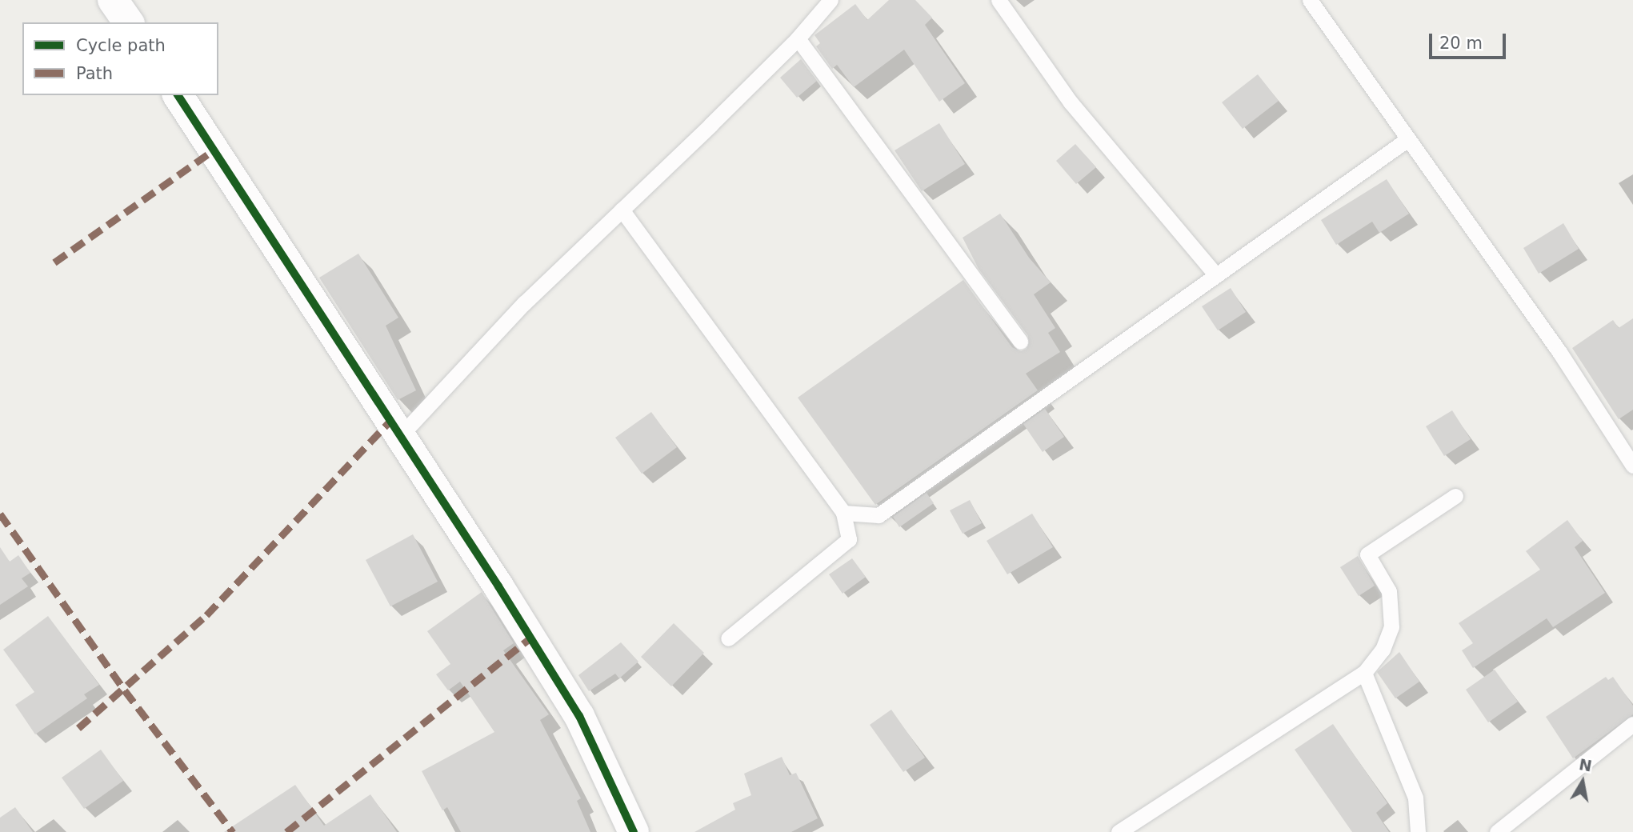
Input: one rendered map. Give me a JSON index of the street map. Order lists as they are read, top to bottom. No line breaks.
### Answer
{"legend":["Cycle path","Path"],"scale_bar":"20 m","north":"top"}
